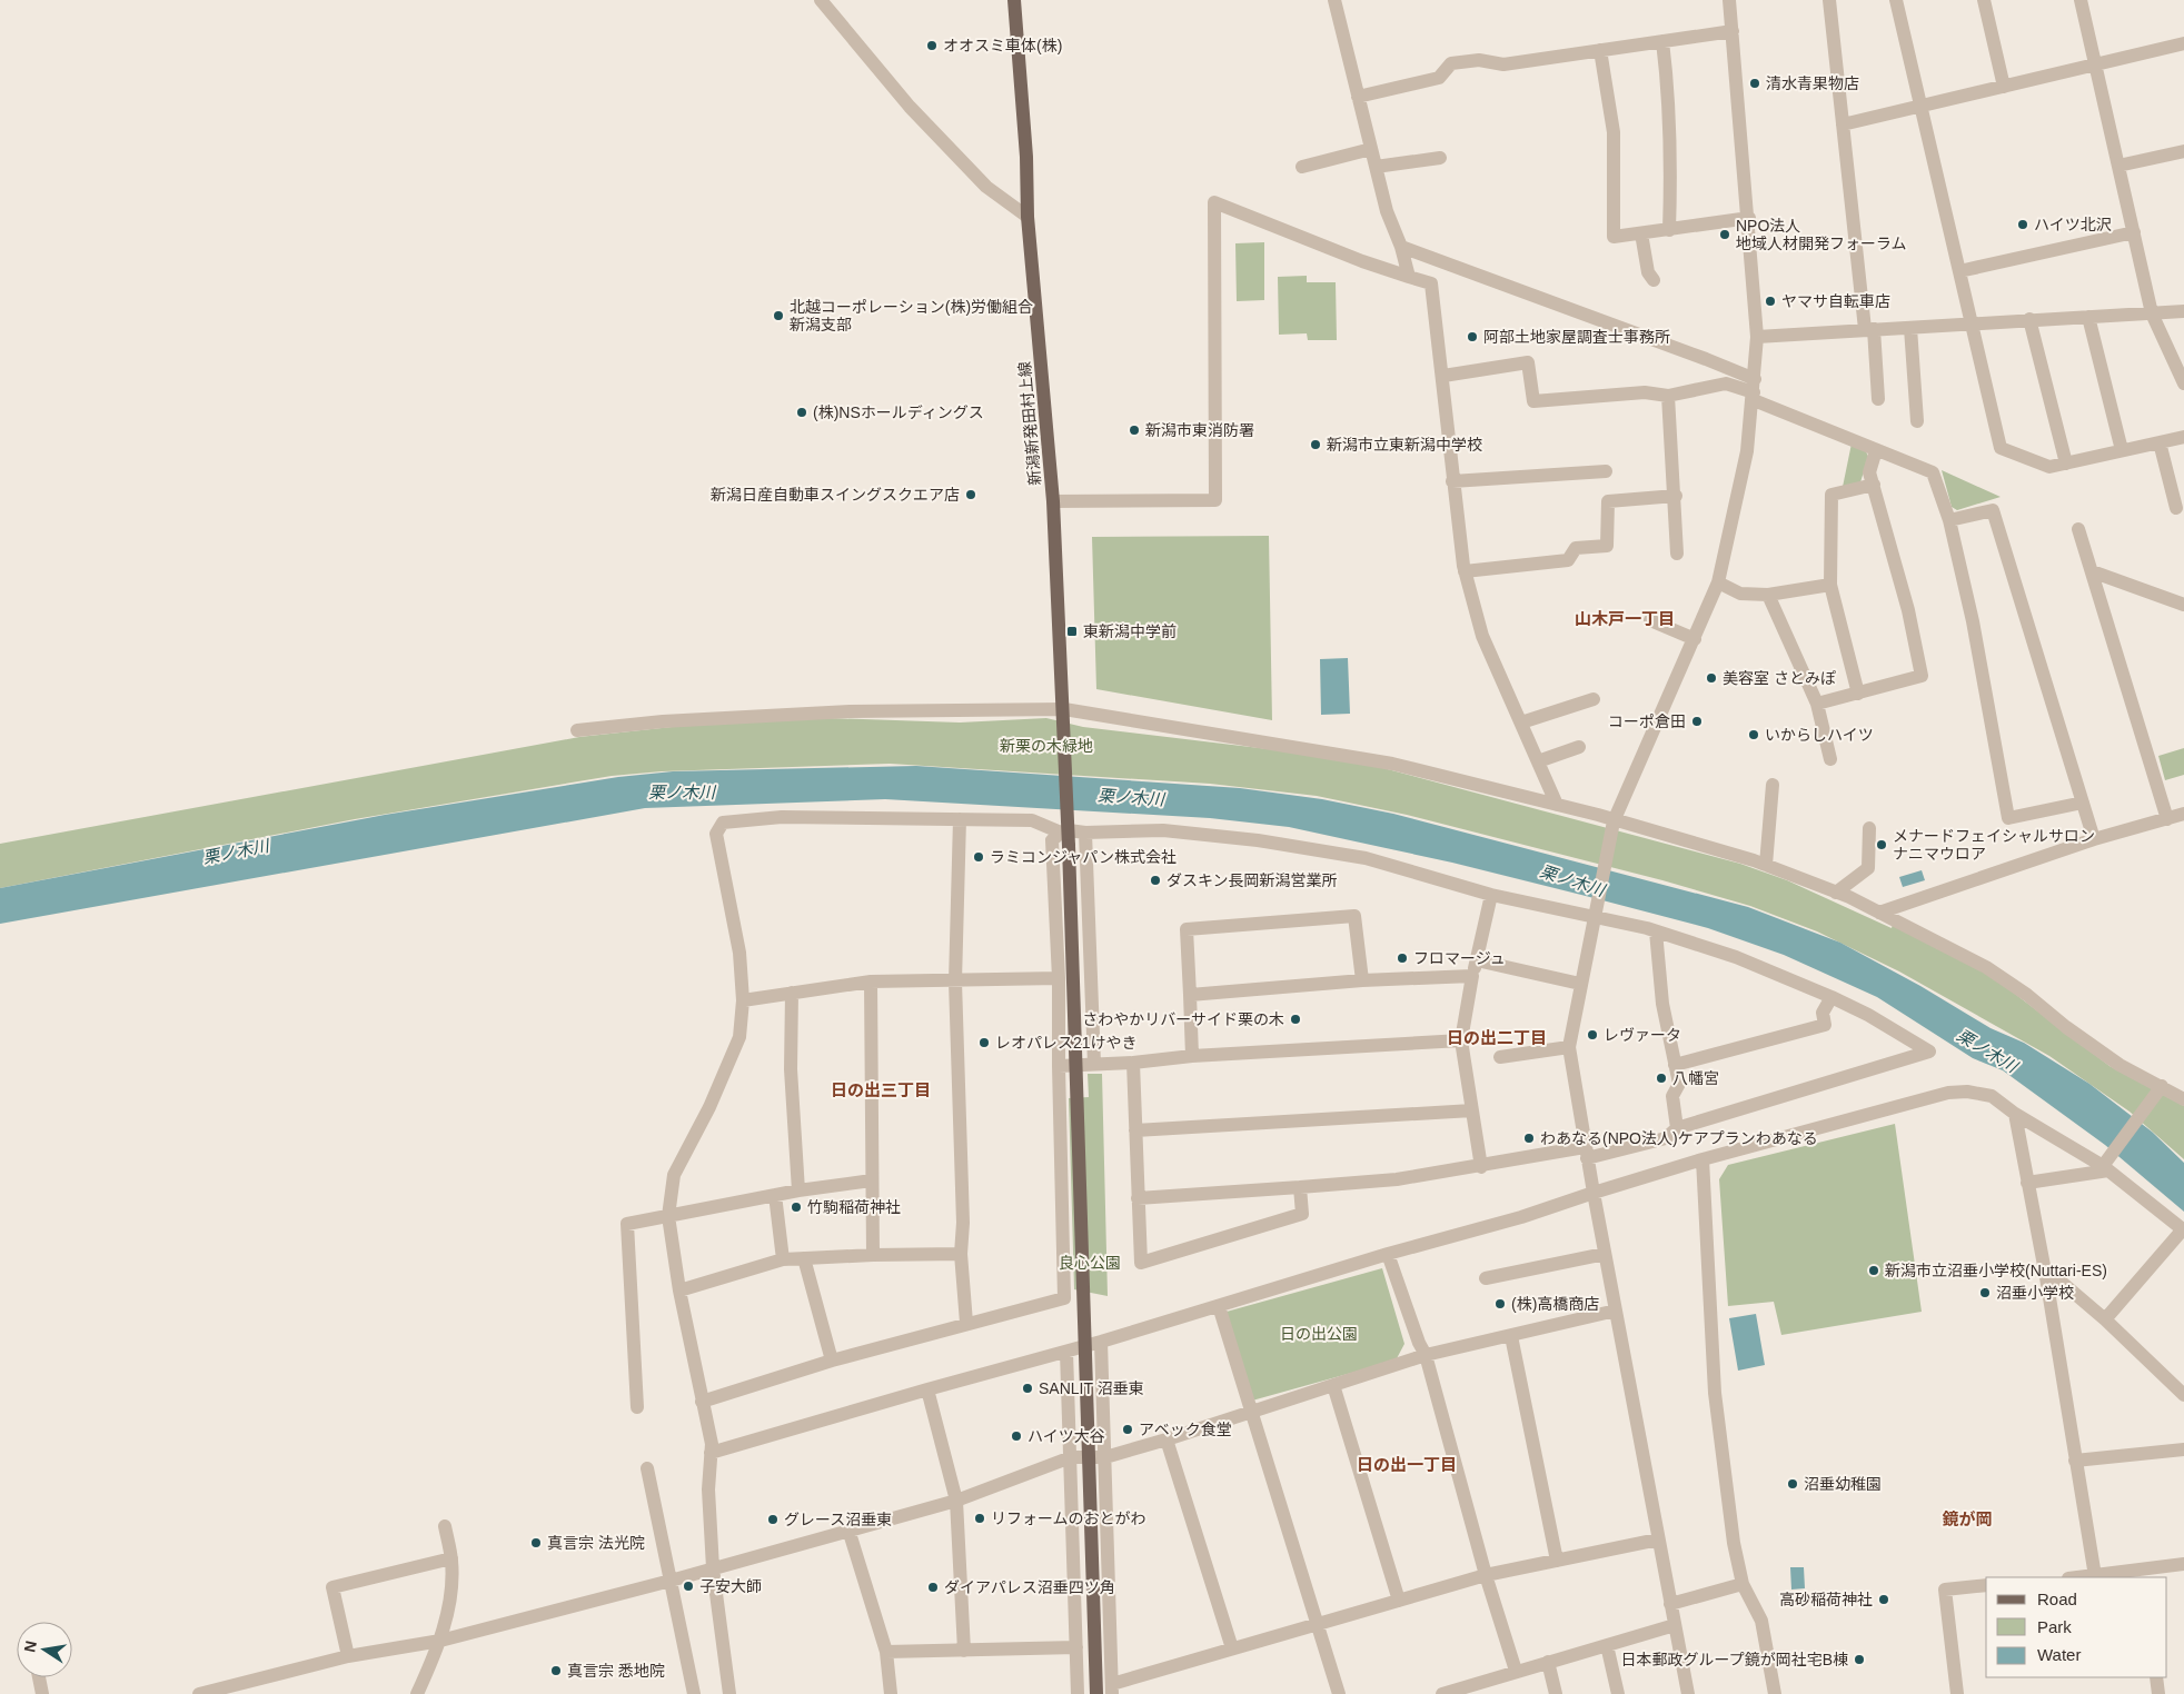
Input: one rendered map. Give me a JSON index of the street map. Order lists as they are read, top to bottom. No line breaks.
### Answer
{"streets":{"main road":["新潟新発田村上線"]},"districts":["山木戸一丁目","日の出二丁目","日の出三丁目","日の出一丁目","鏡が岡"],"water":["栗ノ木川"],"parks":["新栗の木緑地","良心公園","日の出公園"],"places":{"other":["オオスミ車体(株)","清水青果物店","ハイツ北沢","NPO法人 地域人材開発フォーラム","ヤマサ自転車店","北越コーポレーション(株)労働組合 新潟支部","阿部土地家屋調査士事務所","(株)NSホールディングス","新潟市東消防署","新潟市立東新潟中学校","新潟日産自動車スイングスクエア店","美容室 さとみぽ","コーポ倉田","いからしハイツ","メナードフェイシャルサロン ナニマウロア","ラミコンジャパン株式会社","ダスキン長岡新潟営業所","フロマージュ","さわやかリバーサイド栗の木","レヴァータ","レオパレス21けやき","八幡宮","わあなる(NPO法人)ケアプランわあなる","竹駒稲荷神社","新潟市立沼垂小学校(Nuttari-ES)","沼垂小学校","(株)高橋商店","SANLIT 沼垂東","アベック食堂","ハイツ大谷","沼垂幼稚園","リフォームのおとがわ","グレース沼垂東","真言宗 法光院","子安大師","ダイアパレス沼垂四ツ角","高砂稲荷神社","日本郵政グループ鏡が岡社宅B棟","真言宗 悉地院"],"transit":["東新潟中学前"]},"legend":["Road","Park","Water"],"north":"left"}
